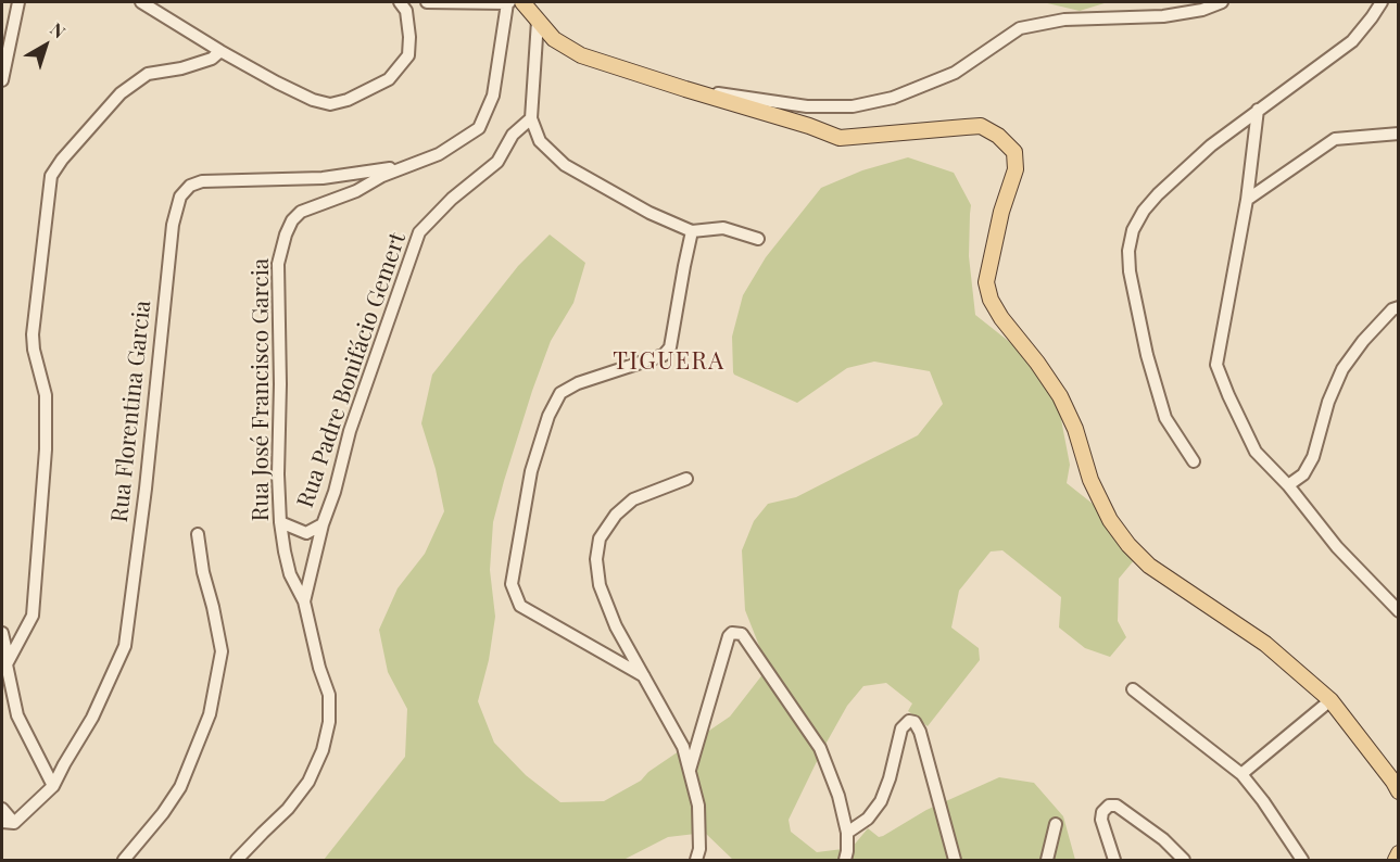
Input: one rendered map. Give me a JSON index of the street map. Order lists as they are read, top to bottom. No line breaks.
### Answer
{"streets":{"street":["Rua Padre Bonifácio Gemert","Rua José Francisco Garcia","Rua Florentina Garcia"]},"crossings":[["Rua Padre Bonifácio Gemert","Rua José Francisco Garcia"],["Rua José Francisco Garcia","Rua Florentina Garcia"]],"districts":["TIGUERA"],"north":"top right"}
